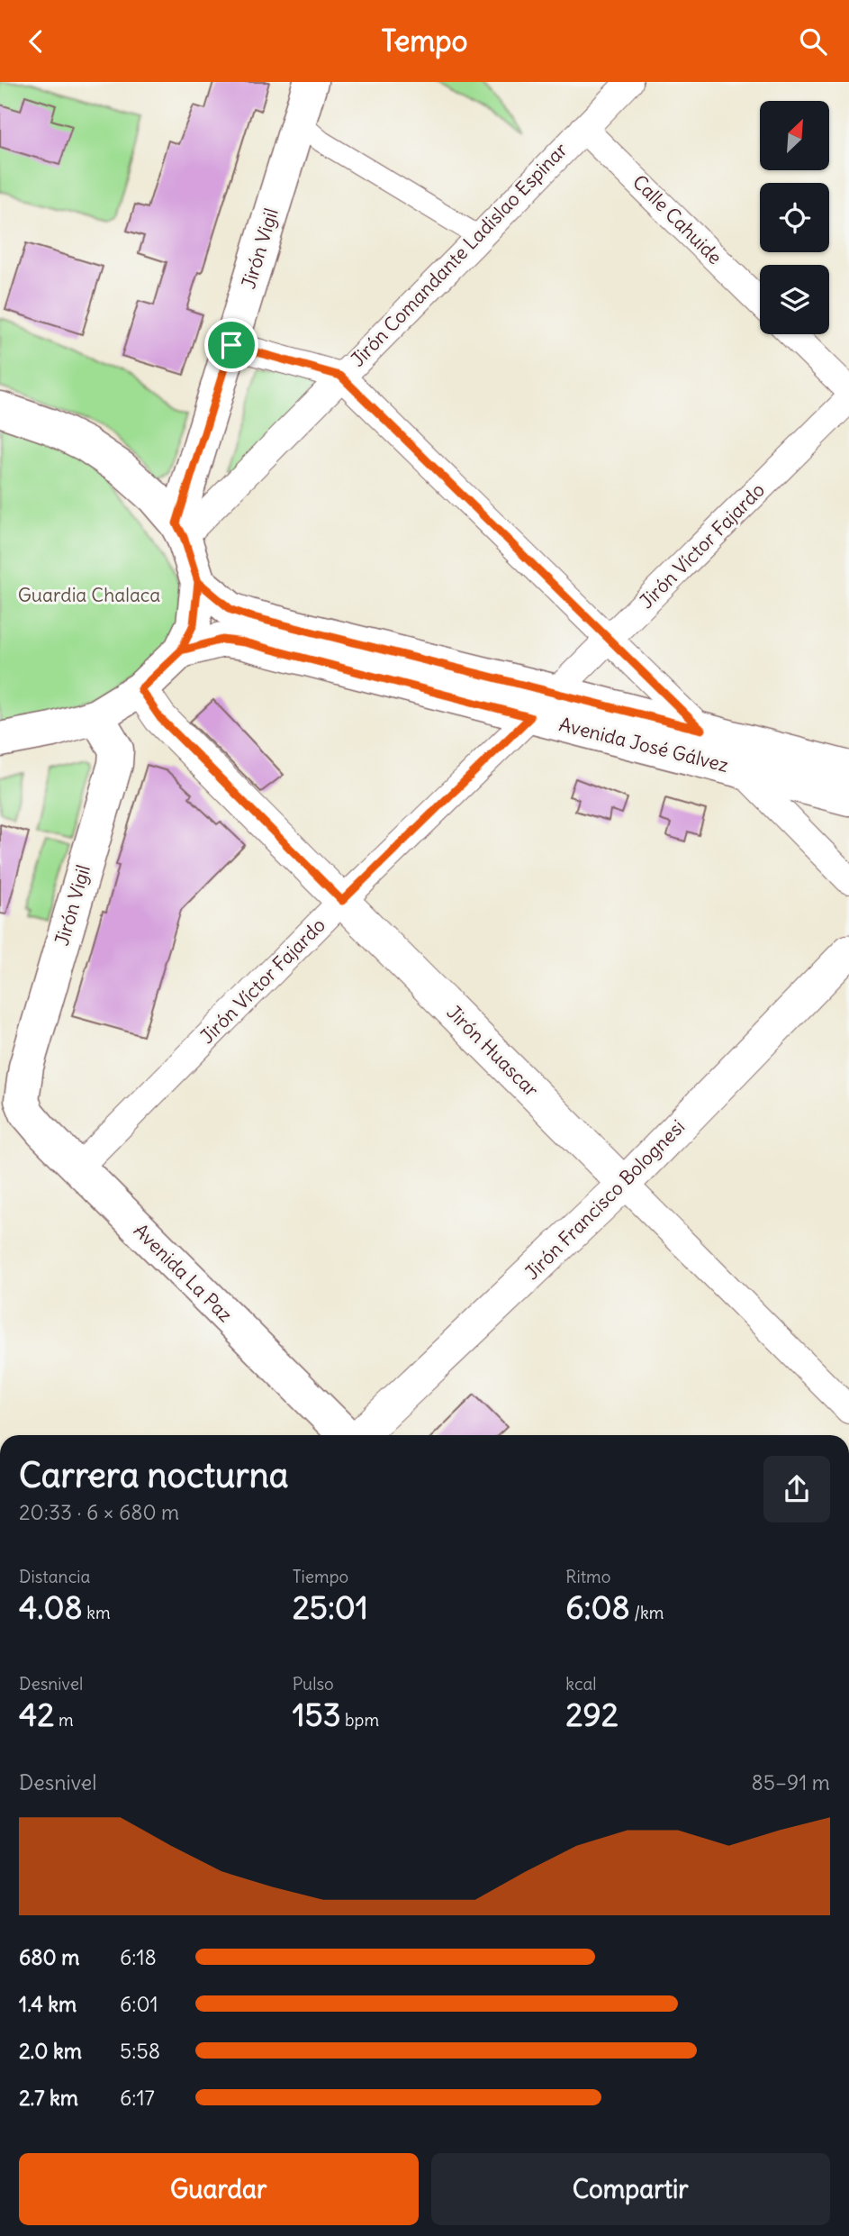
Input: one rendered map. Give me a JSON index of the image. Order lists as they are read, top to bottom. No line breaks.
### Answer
{"streets":{"main road":["Jirón Vigil","Avenida José Gálvez","Avenida La Paz"],"street":["Calle Cahuide","Jirón Comandante Ladislao Espinar","Jirón Víctor Fajardo","Jirón Huascar","Jirón Francisco Bolognesi"]},"crossings":[["Calle Cahuide","Jirón Comandante Ladislao Espinar"],["Jirón Vigil","Jirón Comandante Ladislao Espinar"],["Jirón Vigil","Avenida La Paz"],["Jirón Víctor Fajardo","Avenida José Gálvez"],["Jirón Víctor Fajardo","Jirón Huascar"],["Jirón Víctor Fajardo","Avenida La Paz"],["Jirón Huascar","Jirón Francisco Bolognesi"]],"parks":["Guardia Chalaca"],"north":"top right","page":{"header":"Tempo","heading":["Carrera nocturna","20:33 · 6 × 680 m"],"stats":[["Distancia","4.08 km"],["Tiempo","25:01"],["Ritmo","6:08 /km"],["Desnivel","42 m"],["Pulso","153 bpm"],["kcal","292"]],"chart":["Desnivel","85–91 m"],"list":[{"name":"680 m","note":"6:18"},{"name":"1.4 km","note":"6:01"},{"name":"2.0 km","note":"5:58"},{"name":"2.7 km","note":"6:17"}],"buttons":["Guardar","Compartir"]}}
